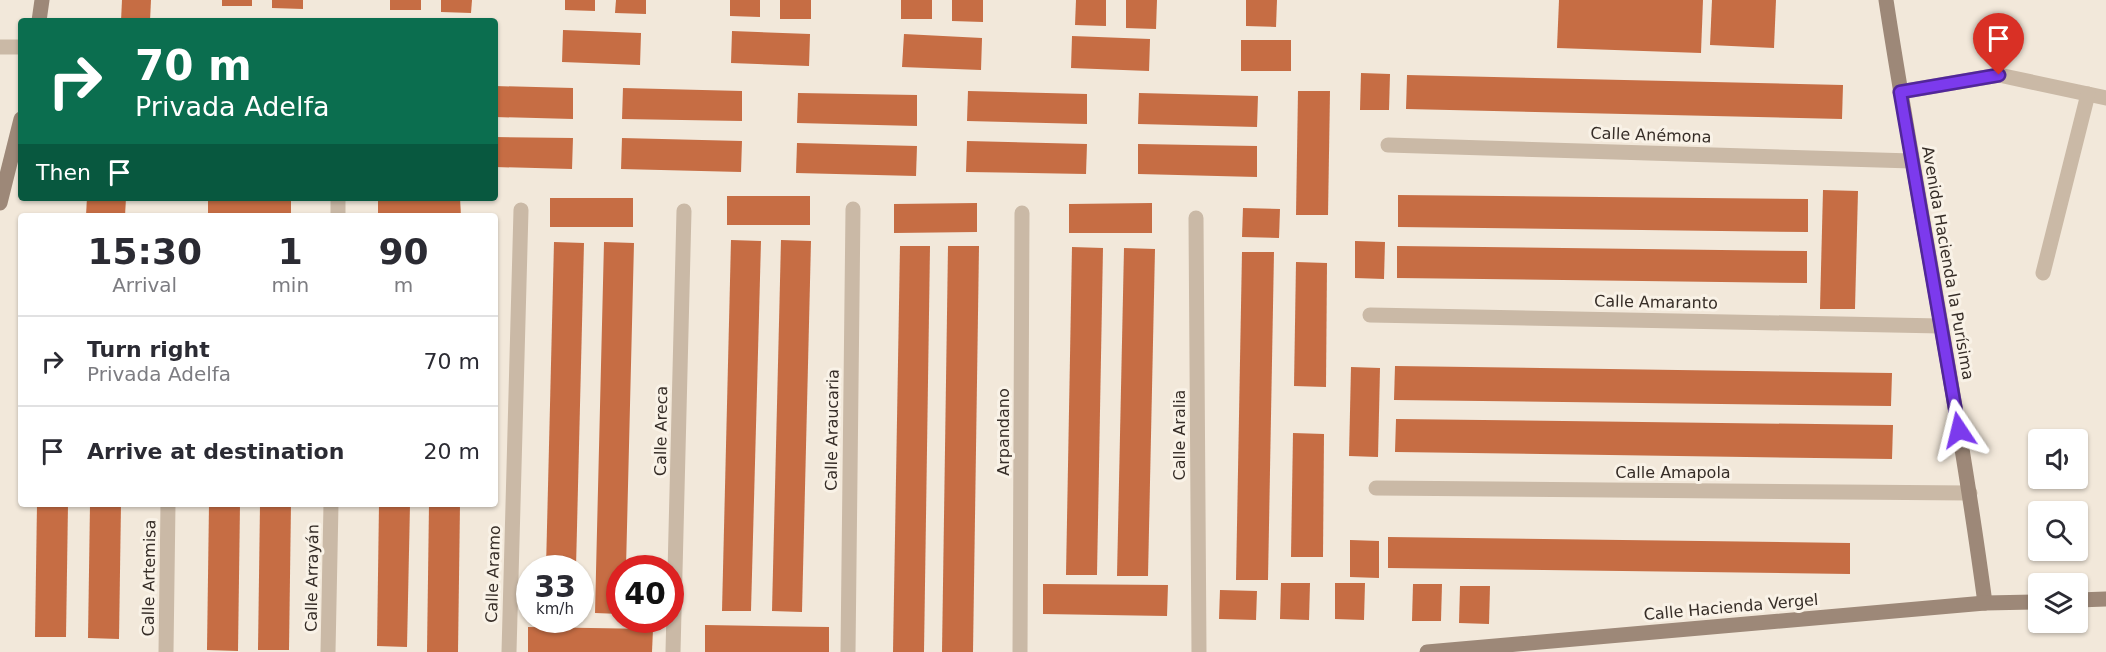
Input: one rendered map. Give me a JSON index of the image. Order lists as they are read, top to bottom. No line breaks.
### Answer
{"streets":{"street":["Calle Anémona","Avenida Hacienda la Purísima","Calle Amaranto","Calle Araucaria","Calle Areca","Arpandano","Calle Aralia","Calle Amapola","Calle Aramo","Calle Artemisa","Calle Arrayán","Calle Hacienda Vergel"]},"crossings":[["Calle Anémona","Avenida Hacienda la Purísima"],["Avenida Hacienda la Purísima","Calle Amaranto"],["Avenida Hacienda la Purísima","Calle Amapola"],["Avenida Hacienda la Purísima","Calle Hacienda Vergel"]],"page":{"turn":["70 m","Privada Adelfa"],"then":"Then","eta":["15:30","Arrival","1","min","90","m"],"list":[{"name":"Turn right","note":"Privada Adelfa","value":"70 m"},{"name":"Arrive at destination","value":"20 m"}],"speed":"33 km/h","limit":"40"}}
